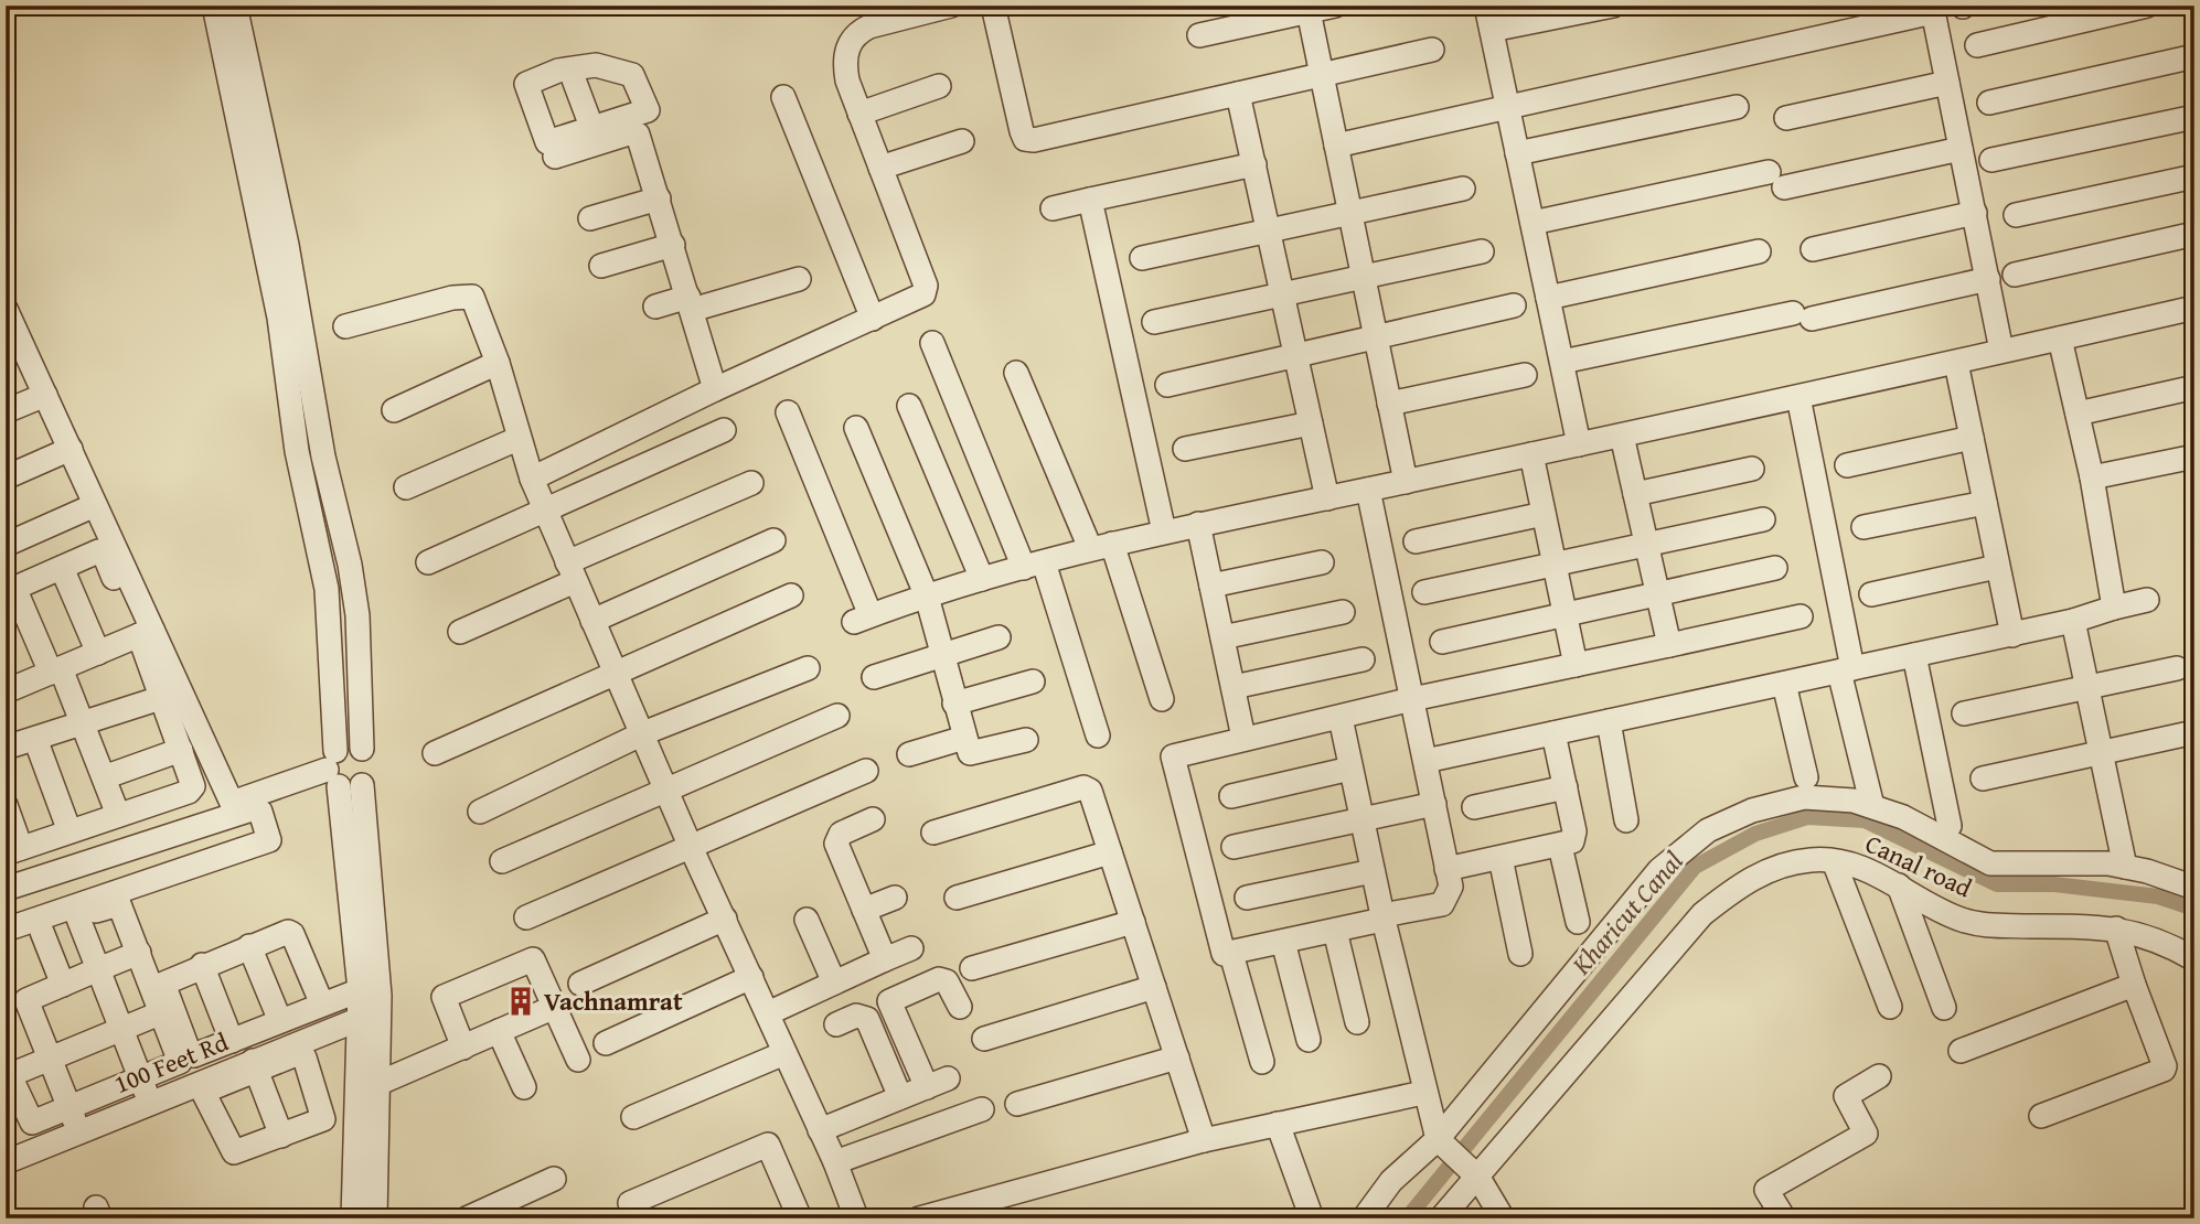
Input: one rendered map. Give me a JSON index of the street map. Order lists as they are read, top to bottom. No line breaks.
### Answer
{"streets":{"street":["Canal road","100 Feet Rd"]},"water":["Kharicut Canal"],"places":{"building":["Vachnamrat"]}}
